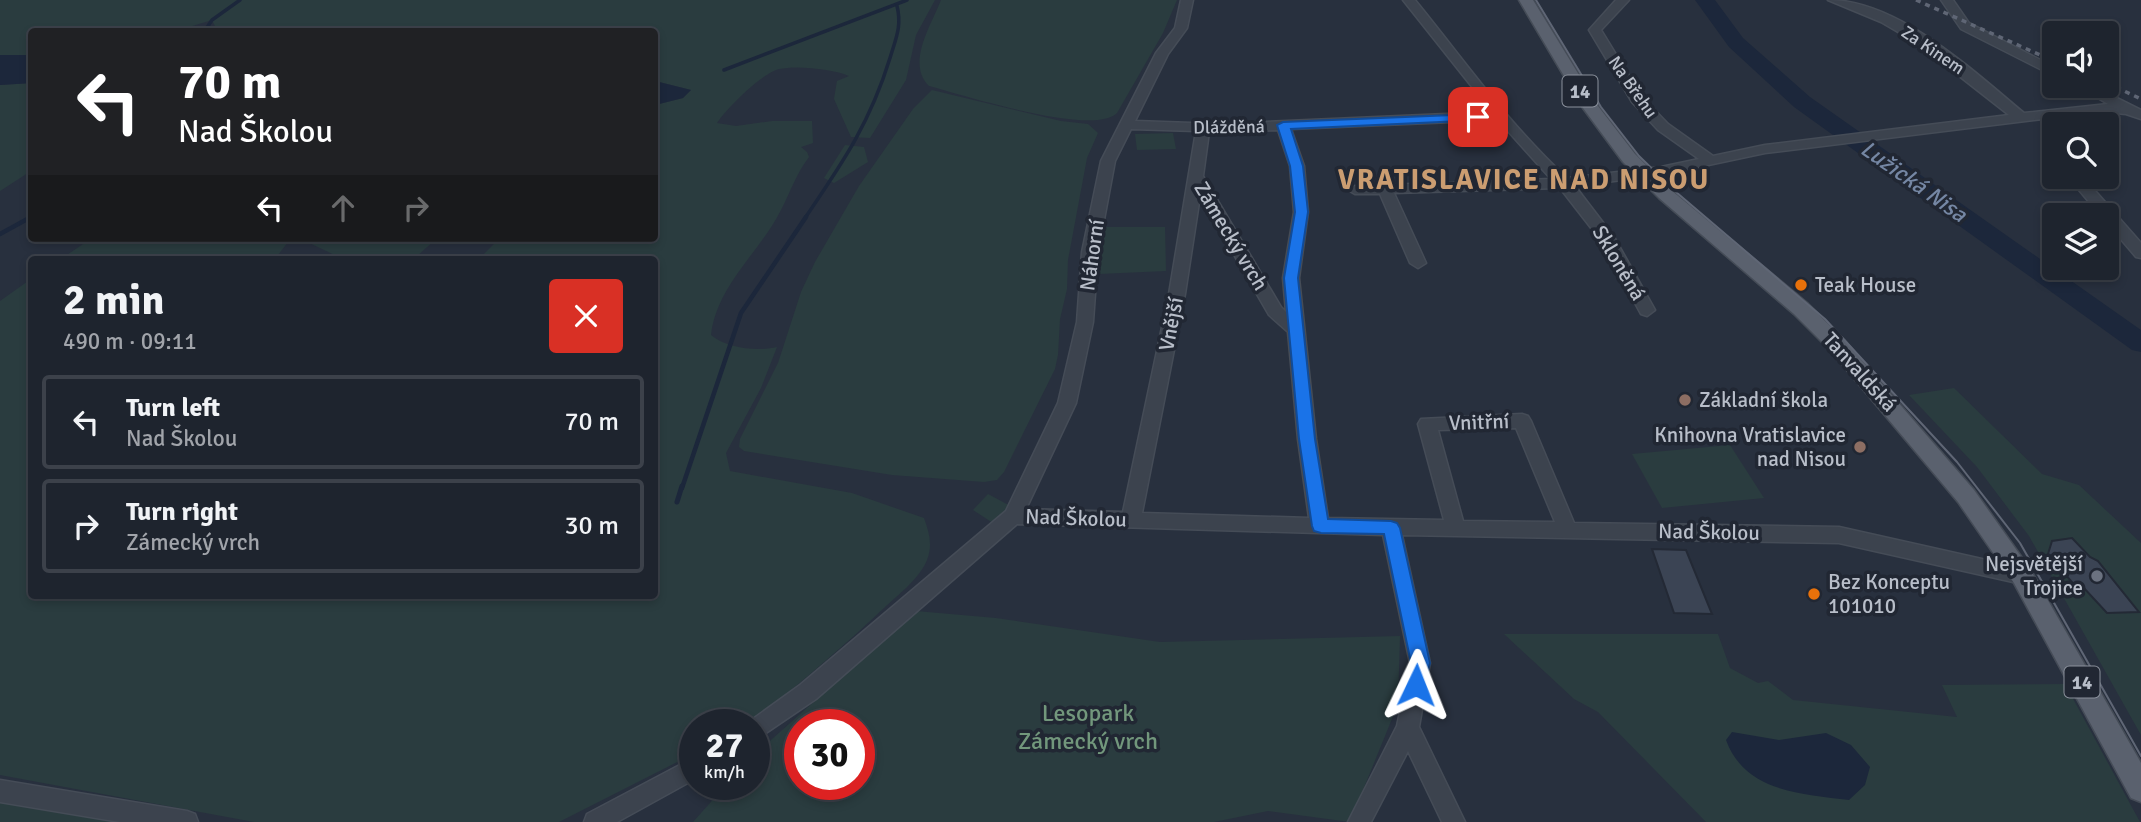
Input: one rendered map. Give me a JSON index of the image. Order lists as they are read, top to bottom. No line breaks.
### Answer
{"streets":{"main road":["14","Tanvaldská"],"street":["Za Kinem","Na Břehu","Dlážděná","Zámecký vrch","Náhorní","Skloněná","Vnější","Vnitřní","Nad Školou"]},"crossings":[["Dlážděná","Zámecký vrch"],["Dlážděná","Náhorní"],["Dlážděná","Skloněná"],["Dlážděná","Vnější"],["Zámecký vrch","Vnější"],["Zámecký vrch","Nad Školou"],["Náhorní","Nad Školou"],["Vnější","Nad Školou"],["Tanvaldská","Nad Školou"],["Vnitřní","Nad Školou"]],"districts":["VRATISLAVICE NAD NISOU"],"water":["Lužická Nisa"],"parks":["Lesopark Zámecký vrch"],"places":["Teak House","Základní škola","Knihovna Vratislavice nad Nisou","Nejsvětější Trojice","Bez Konceptu 101010"],"page":{"turn":["70 m","Nad Školou"],"heading":["2 min","490 m · 09:11"],"list":[{"name":"Turn left","note":"Nad Školou","value":"70 m"},{"name":"Turn right","note":"Zámecký vrch","value":"30 m"}],"speed":"27 km/h","limit":"30"}}
